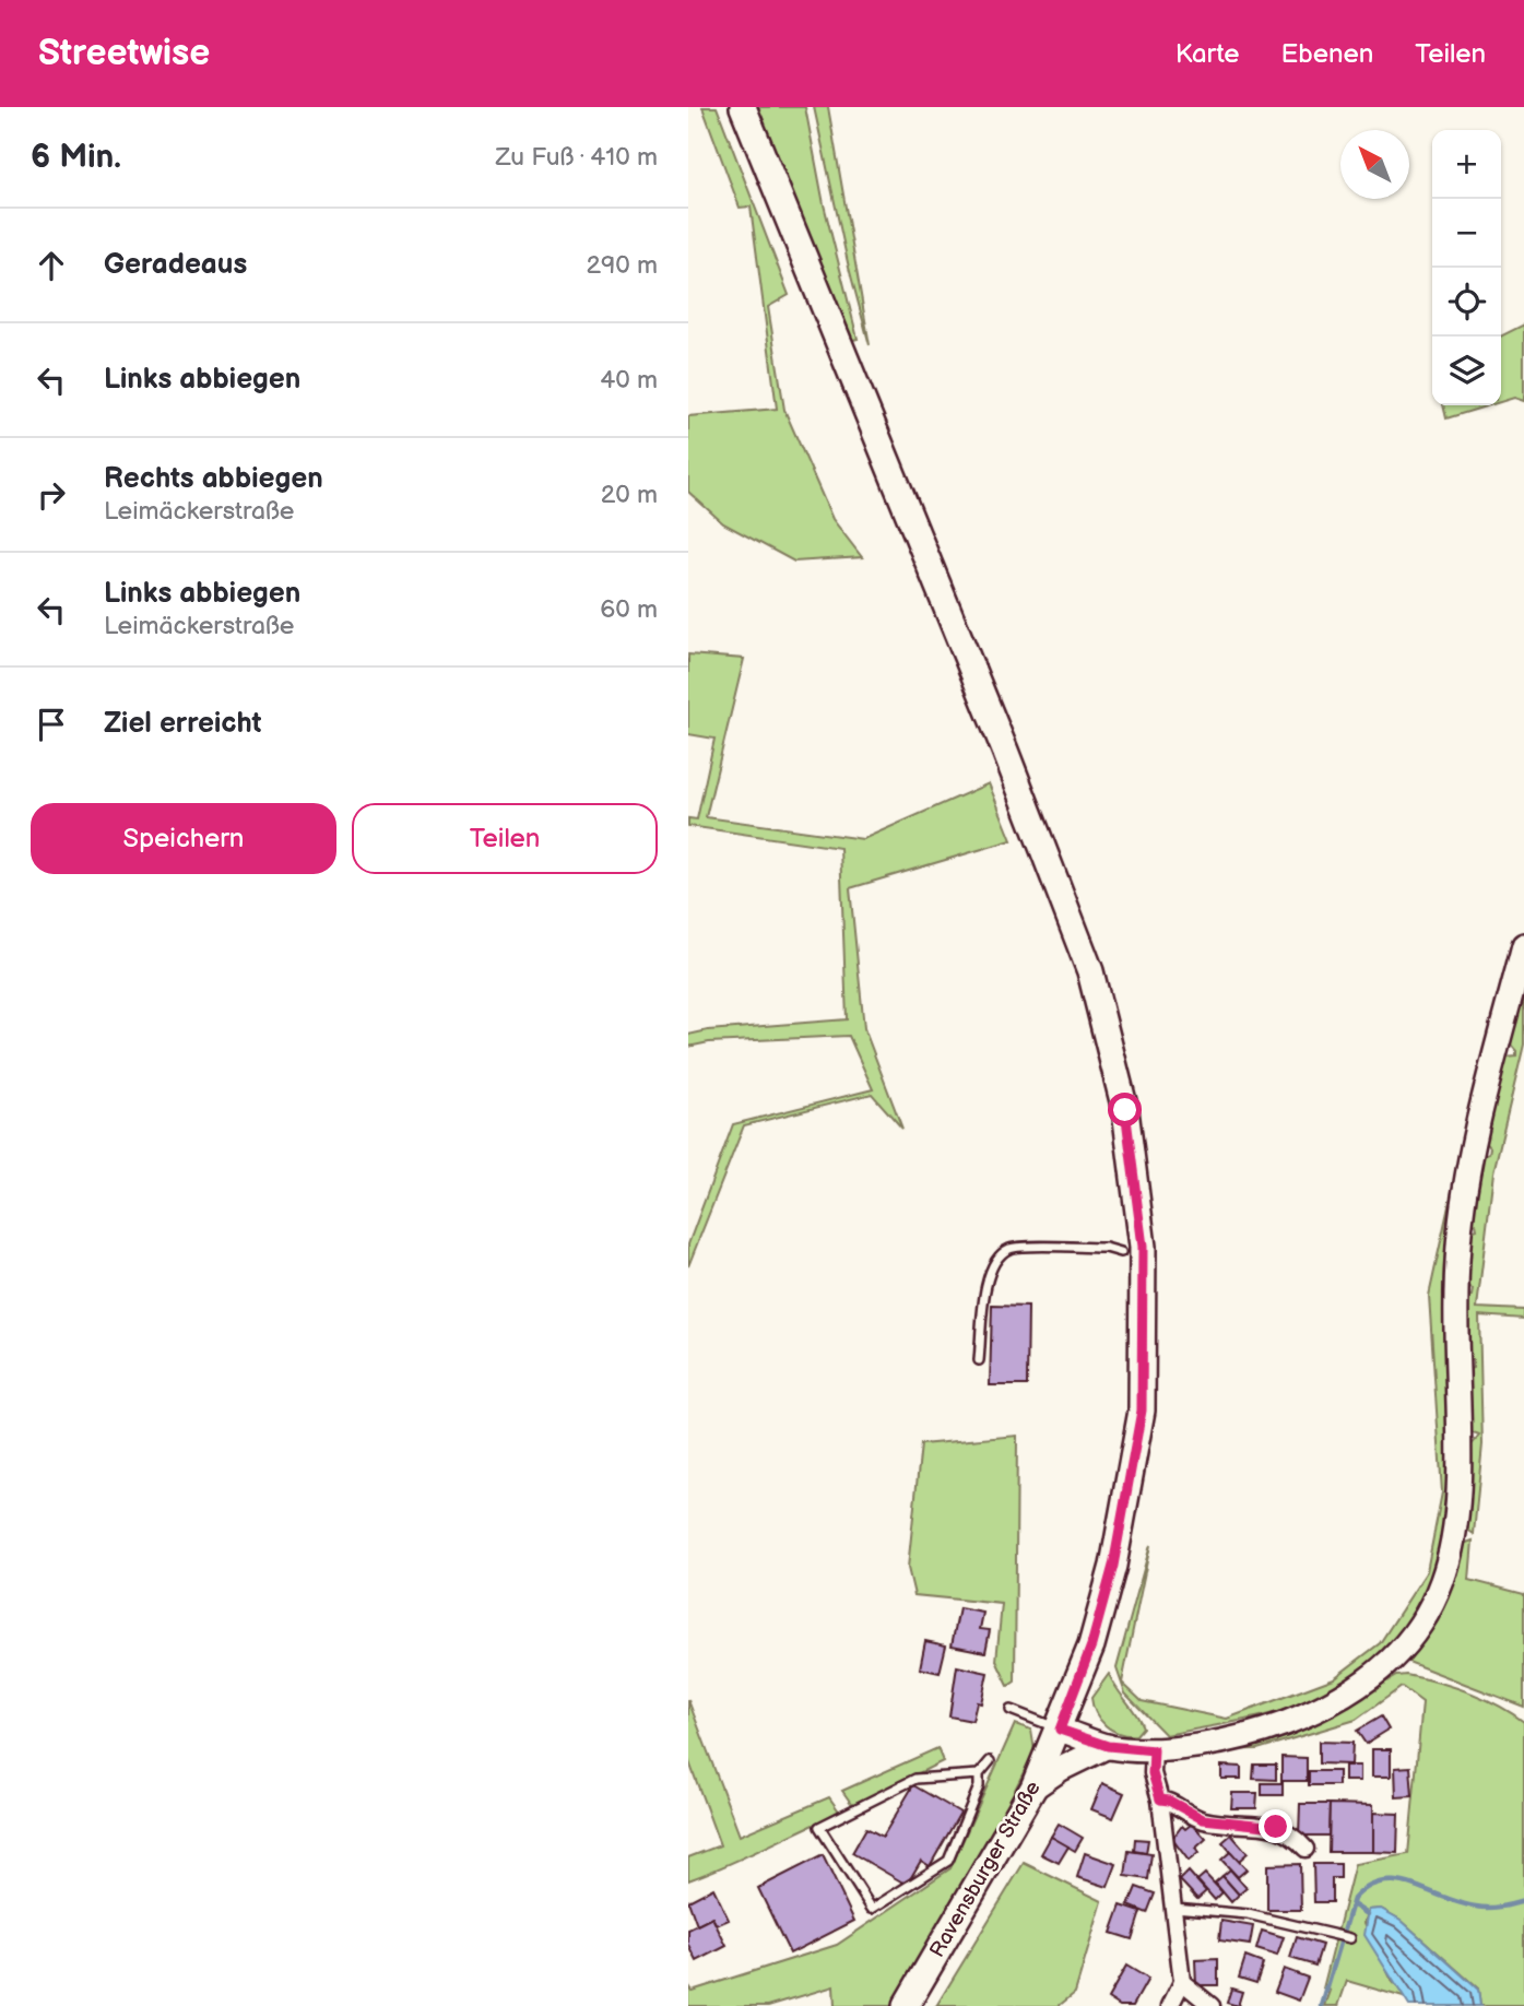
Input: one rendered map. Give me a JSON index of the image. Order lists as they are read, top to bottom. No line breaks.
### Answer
{"streets":{"main road":["Ravensburger Straße"]},"north":"top left","page":{"header":"Streetwise","nav":["Karte","Ebenen","Teilen"],"heading":["6 Min.","Zu Fuß · 410 m"],"map_buttons":["+","−"],"list":[["Geradeaus","290 m"],["Links abbiegen","40 m"],["Rechts abbiegen","Leimäckerstraße","20 m"],["Links abbiegen","Leimäckerstraße","60 m"],"Ziel erreicht"],"buttons":["Speichern","Teilen"]}}
